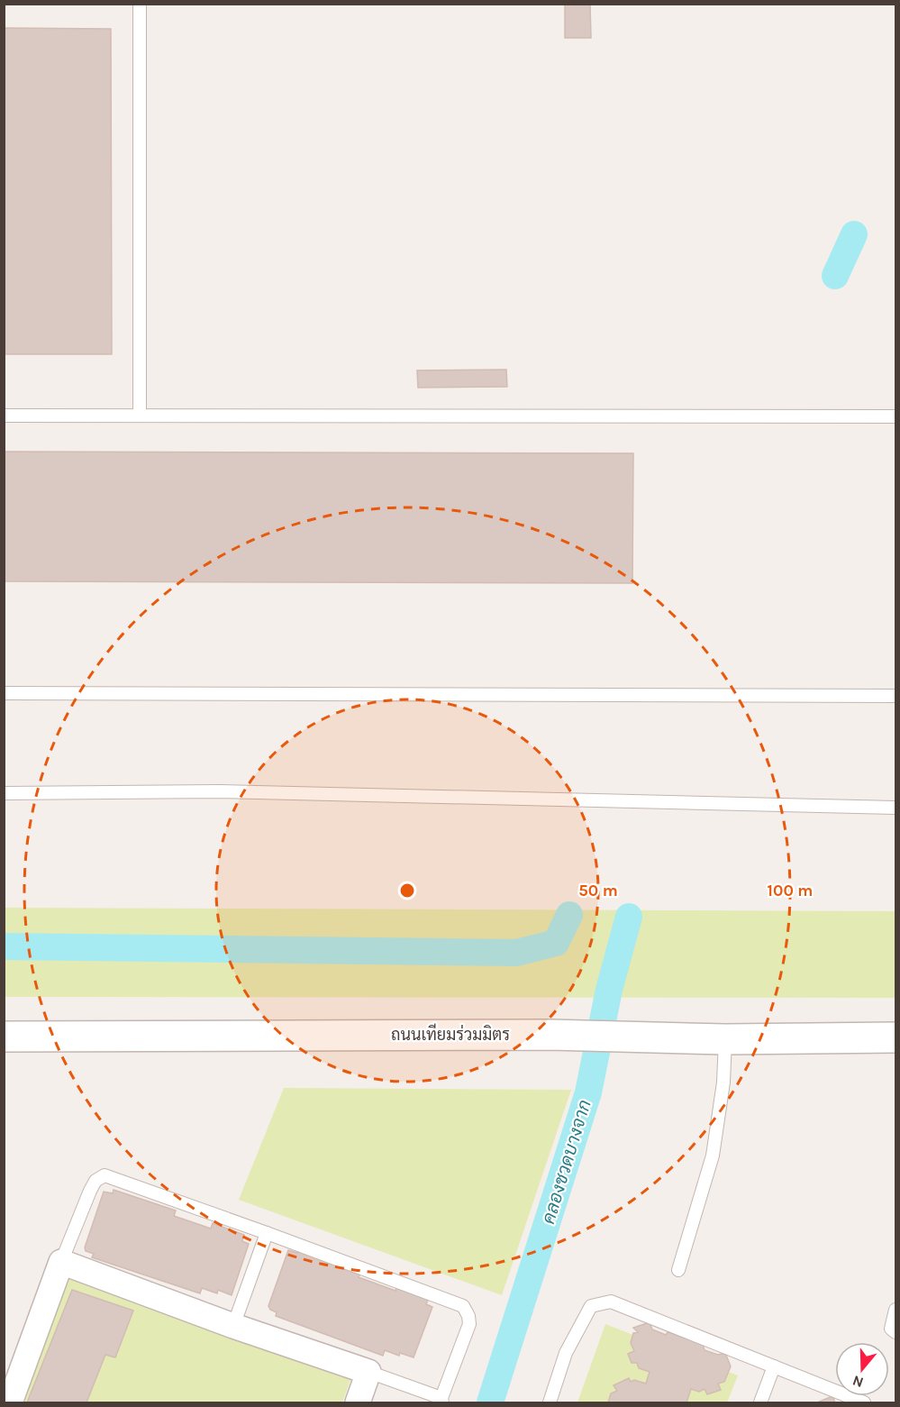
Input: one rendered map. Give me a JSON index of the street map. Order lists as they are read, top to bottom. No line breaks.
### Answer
{"streets":{"street":["ถนนเทียมร่วมมิตร"]},"water":["คลองชวดบางจาก"],"north":"bottom","rings":["50 m","100 m"]}
